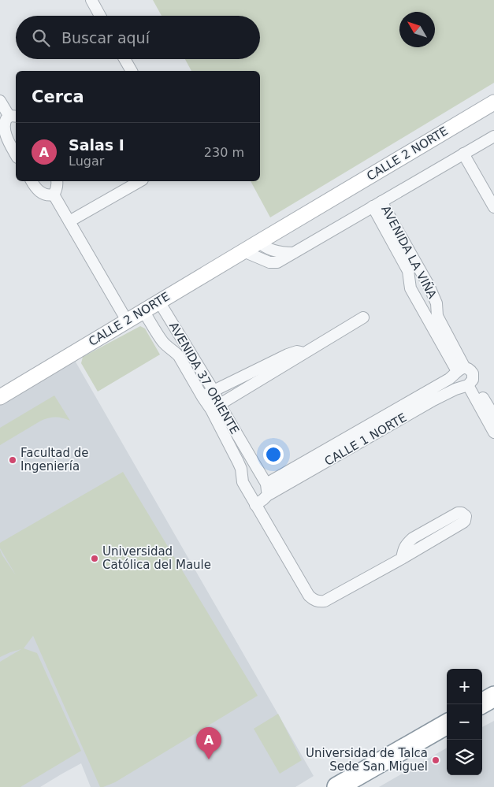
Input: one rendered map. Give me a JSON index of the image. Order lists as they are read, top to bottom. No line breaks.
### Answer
{"streets":{"main road":["CALLE 2 NORTE"],"street":["AVENIDA LA VIÑA","AVENIDA 37 ORIENTE","CALLE 1 NORTE"]},"crossings":[["CALLE 2 NORTE","AVENIDA 37 ORIENTE"],["AVENIDA LA VIÑA","CALLE 1 NORTE"],["AVENIDA 37 ORIENTE","CALLE 1 NORTE"]],"places":["Facultad de Ingeniería","Universidad Católica del Maule","Universidad de Talca Sede San Miguel"],"north":"top left","page":{"search":"Buscar aquí","heading":"Cerca","list":[{"mark":"A","name":"Salas I","note":"Lugar","value":"230 m"}],"map_buttons":["+","−"],"pins":"A"}}
